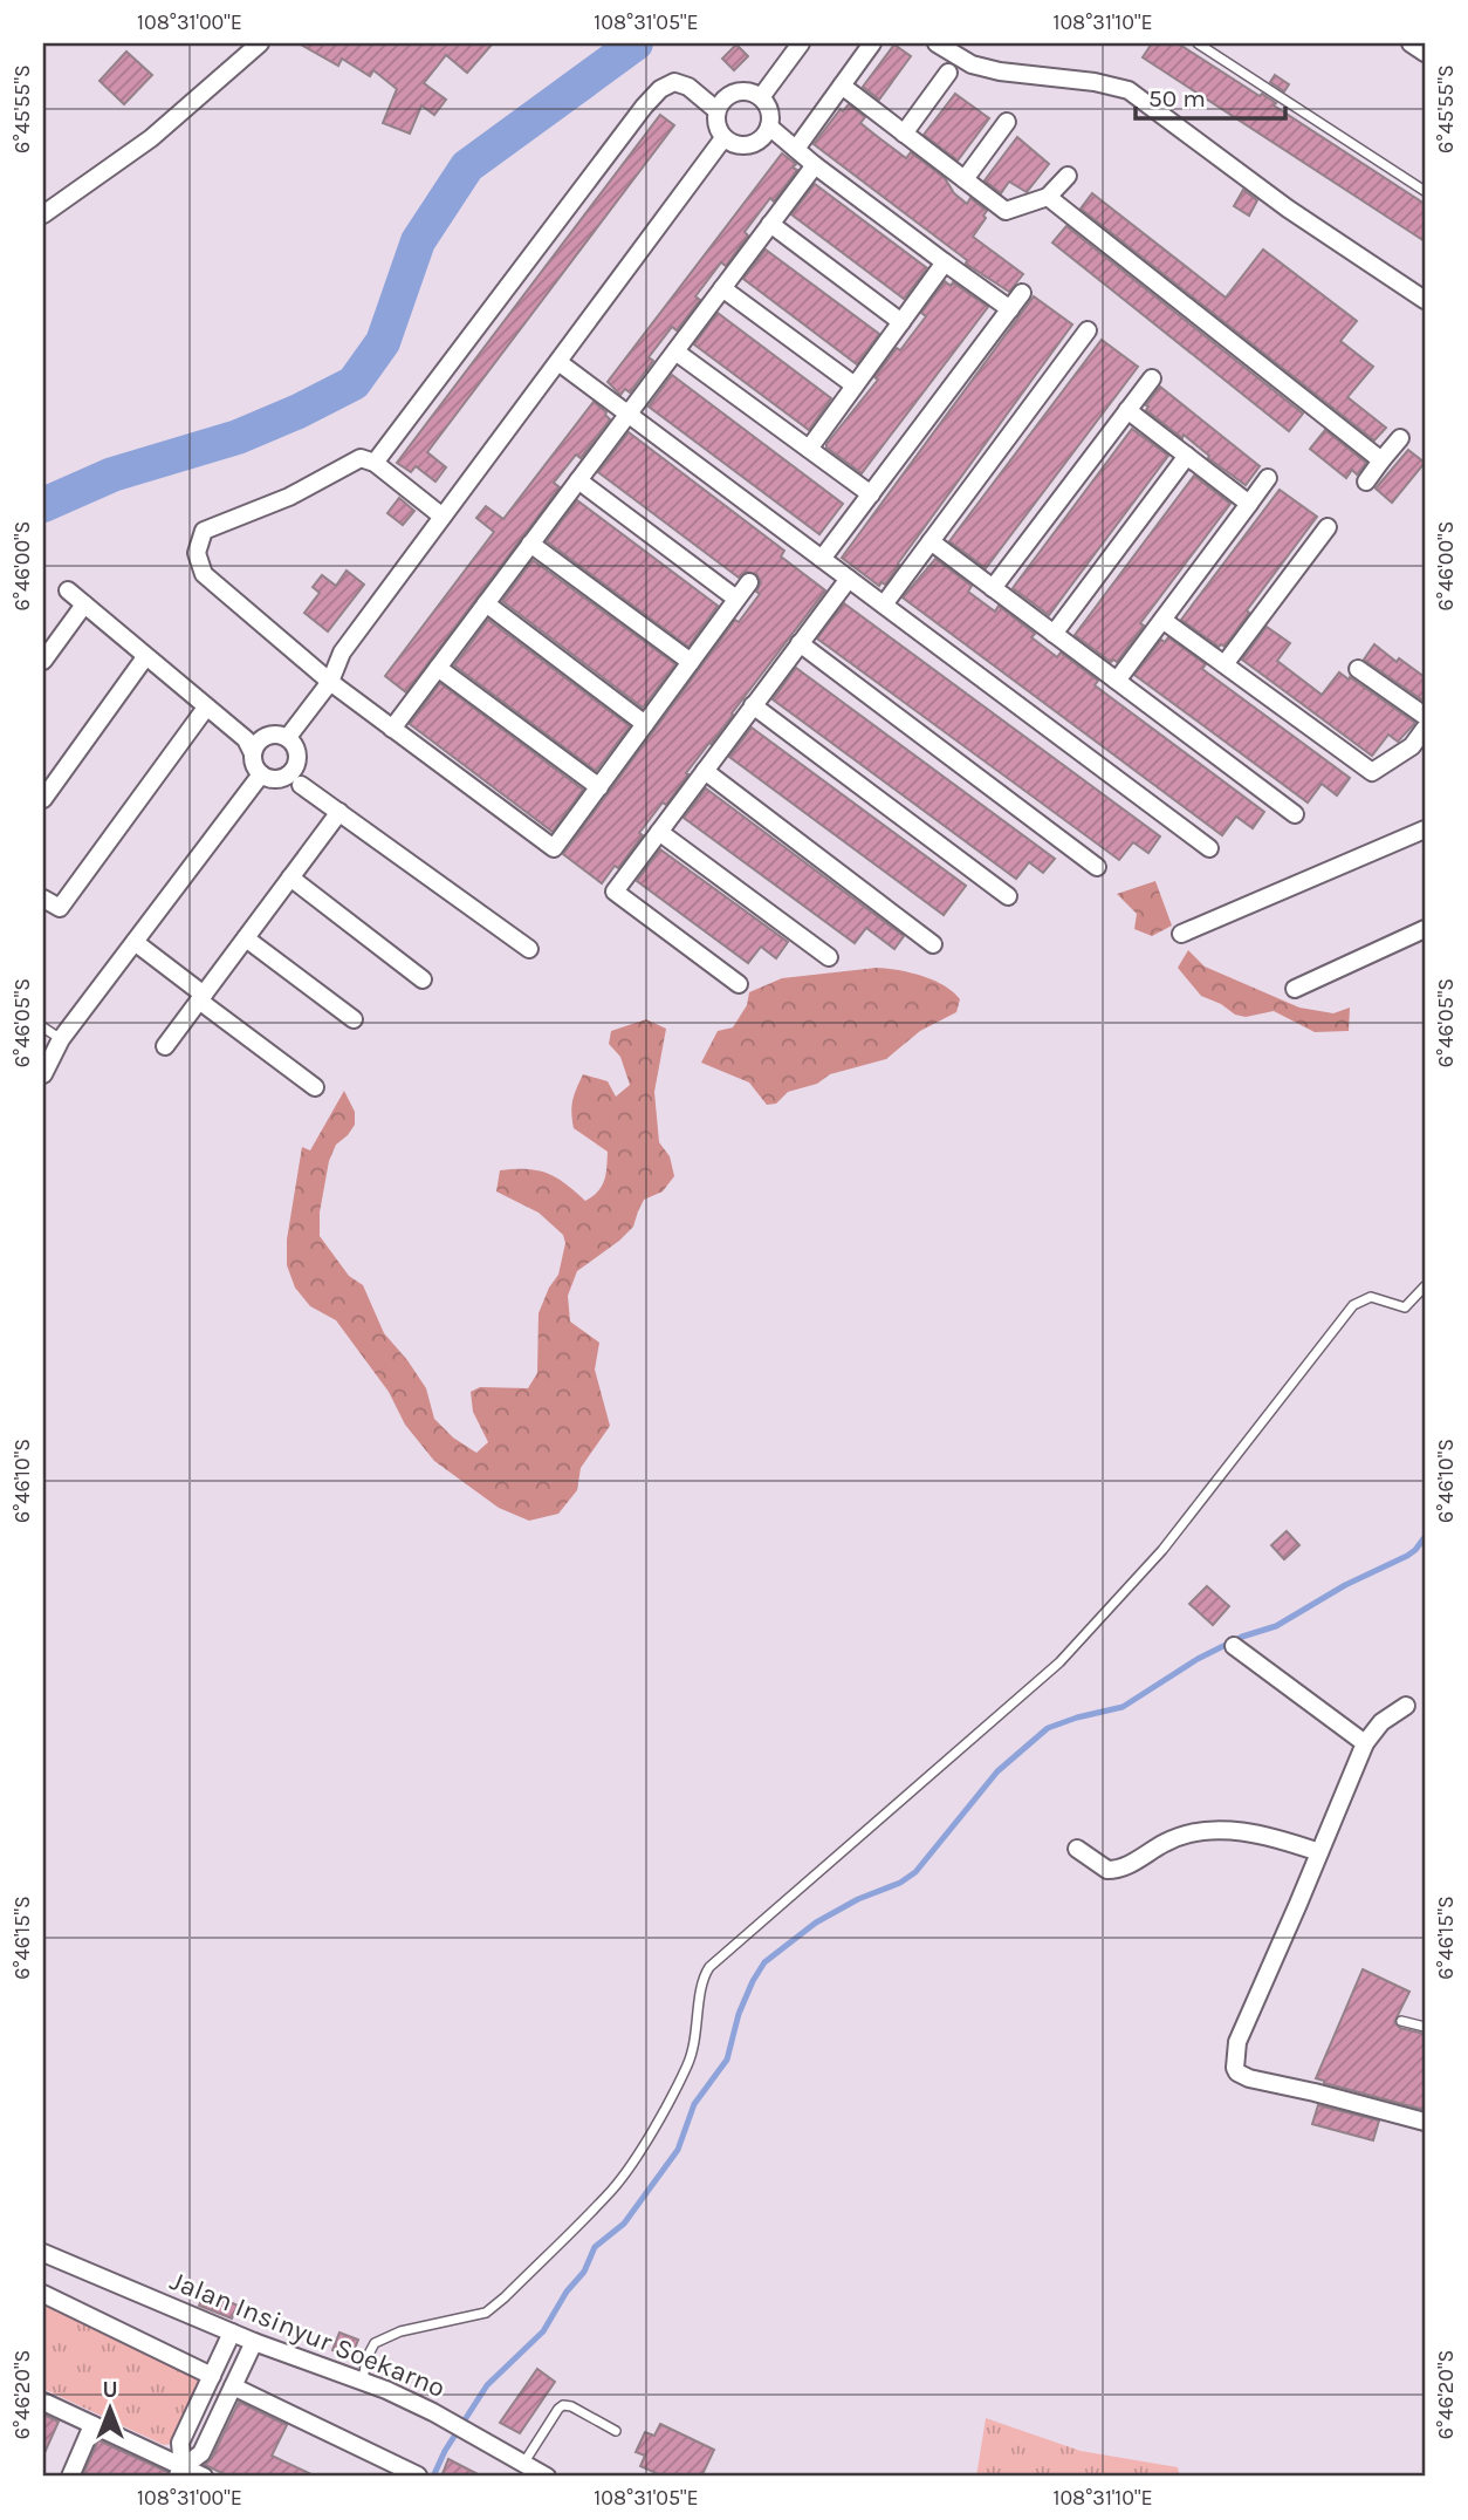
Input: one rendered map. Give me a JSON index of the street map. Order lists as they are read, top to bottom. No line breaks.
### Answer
{"streets":{"street":["Jalan Insinyur Soekarno"]},"scale_bar":"50 m","north":"top","coordinates":["108°31'00\"E","108°31'05\"E","108°31'10\"E","6°45'55\"S","6°46'00\"S","6°46'05\"S","6°46'10\"S","6°46'15\"S","6°46'20\"S"]}
